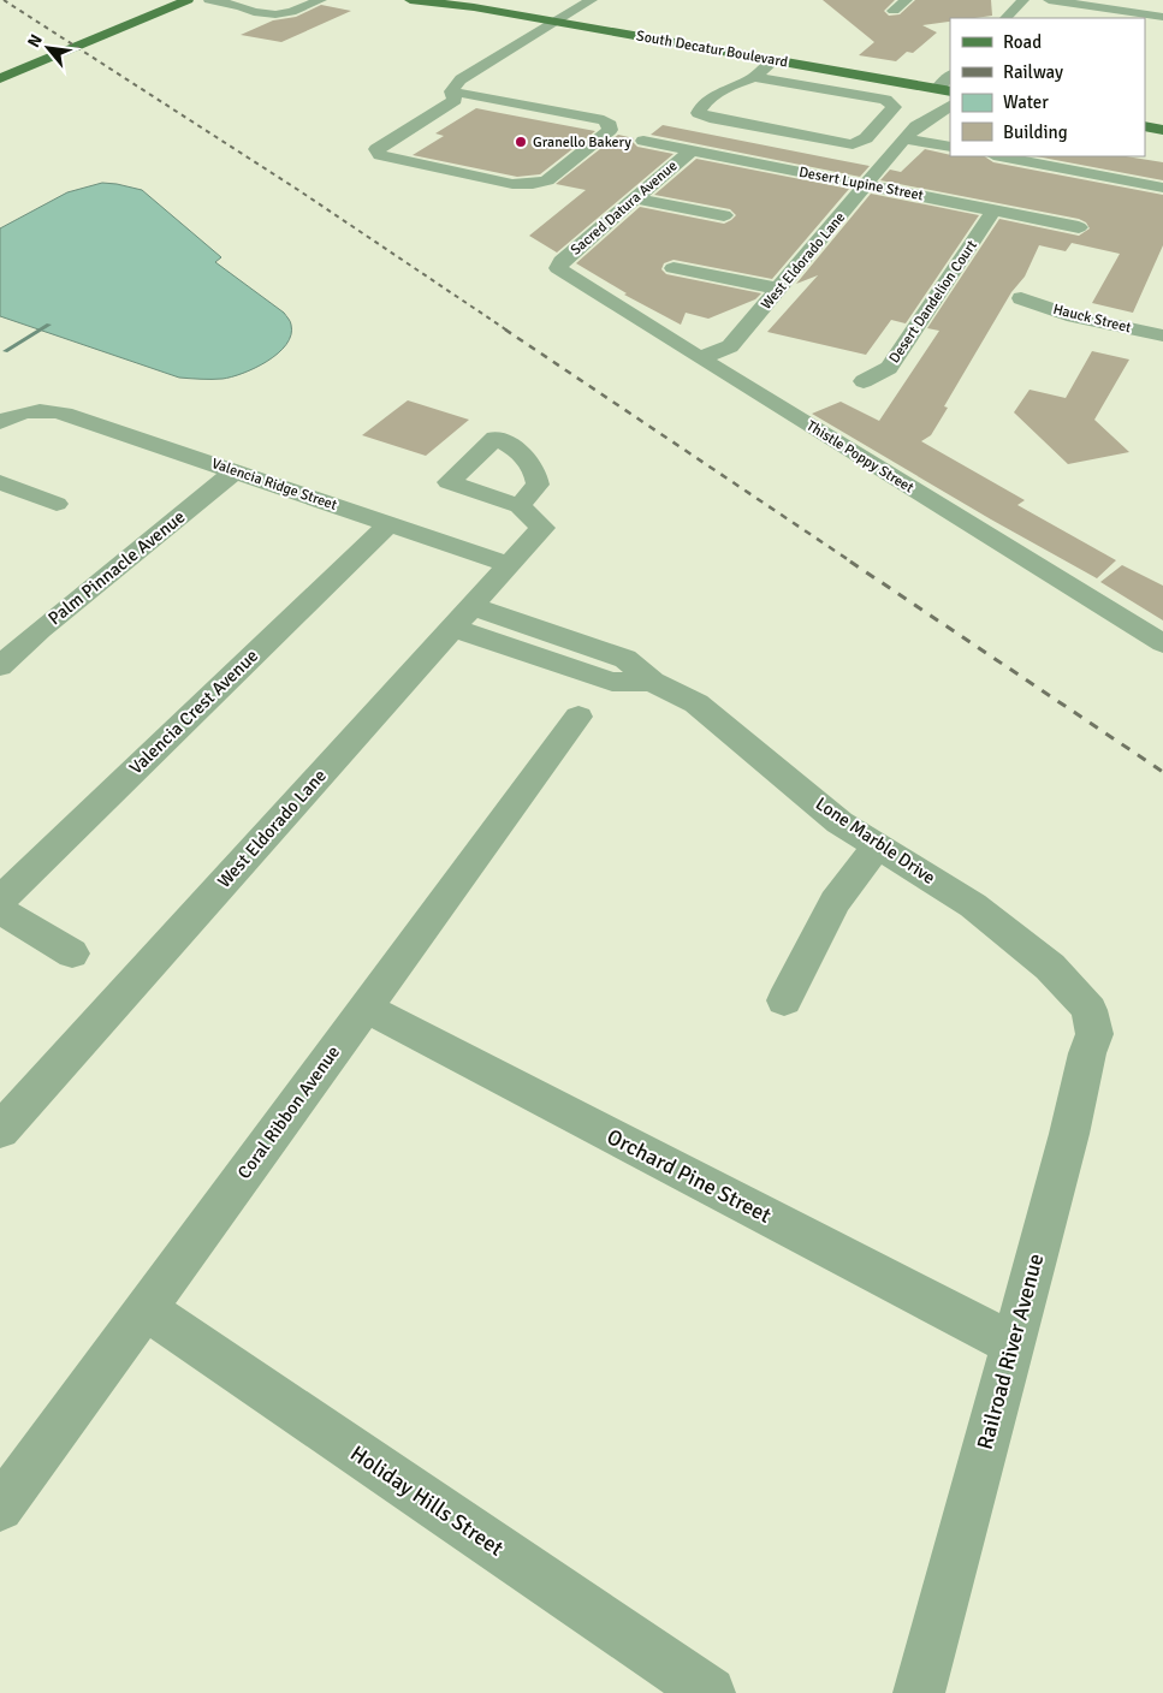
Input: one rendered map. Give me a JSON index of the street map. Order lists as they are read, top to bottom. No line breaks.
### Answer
{"streets":{"main road":["South Decatur Boulevard"],"street":["Desert Lupine Street","Sacred Datura Avenue","West Eldorado Lane","Desert Dandelion Court","Hauck Street","Thistle Poppy Street","Valencia Ridge Street","Palm Pinnacle Avenue","Valencia Crest Avenue","Lone Marble Drive","Coral Ribbon Avenue","Orchard Pine Street","Railroad River Avenue","Holiday Hills Street"]},"crossings":[["Desert Lupine Street","Sacred Datura Avenue"],["Desert Lupine Street","West Eldorado Lane"],["Desert Lupine Street","Desert Dandelion Court"],["Sacred Datura Avenue","Thistle Poppy Street"],["West Eldorado Lane","Thistle Poppy Street"],["West Eldorado Lane","Valencia Ridge Street"],["West Eldorado Lane","Lone Marble Drive"],["Valencia Ridge Street","Palm Pinnacle Avenue"],["Valencia Ridge Street","Valencia Crest Avenue"],["Lone Marble Drive","Railroad River Avenue"],["Coral Ribbon Avenue","Orchard Pine Street"],["Coral Ribbon Avenue","Holiday Hills Street"],["Orchard Pine Street","Railroad River Avenue"]],"places":["Granello Bakery"],"legend":["Road","Railway","Water","Building"],"north":"top left"}
